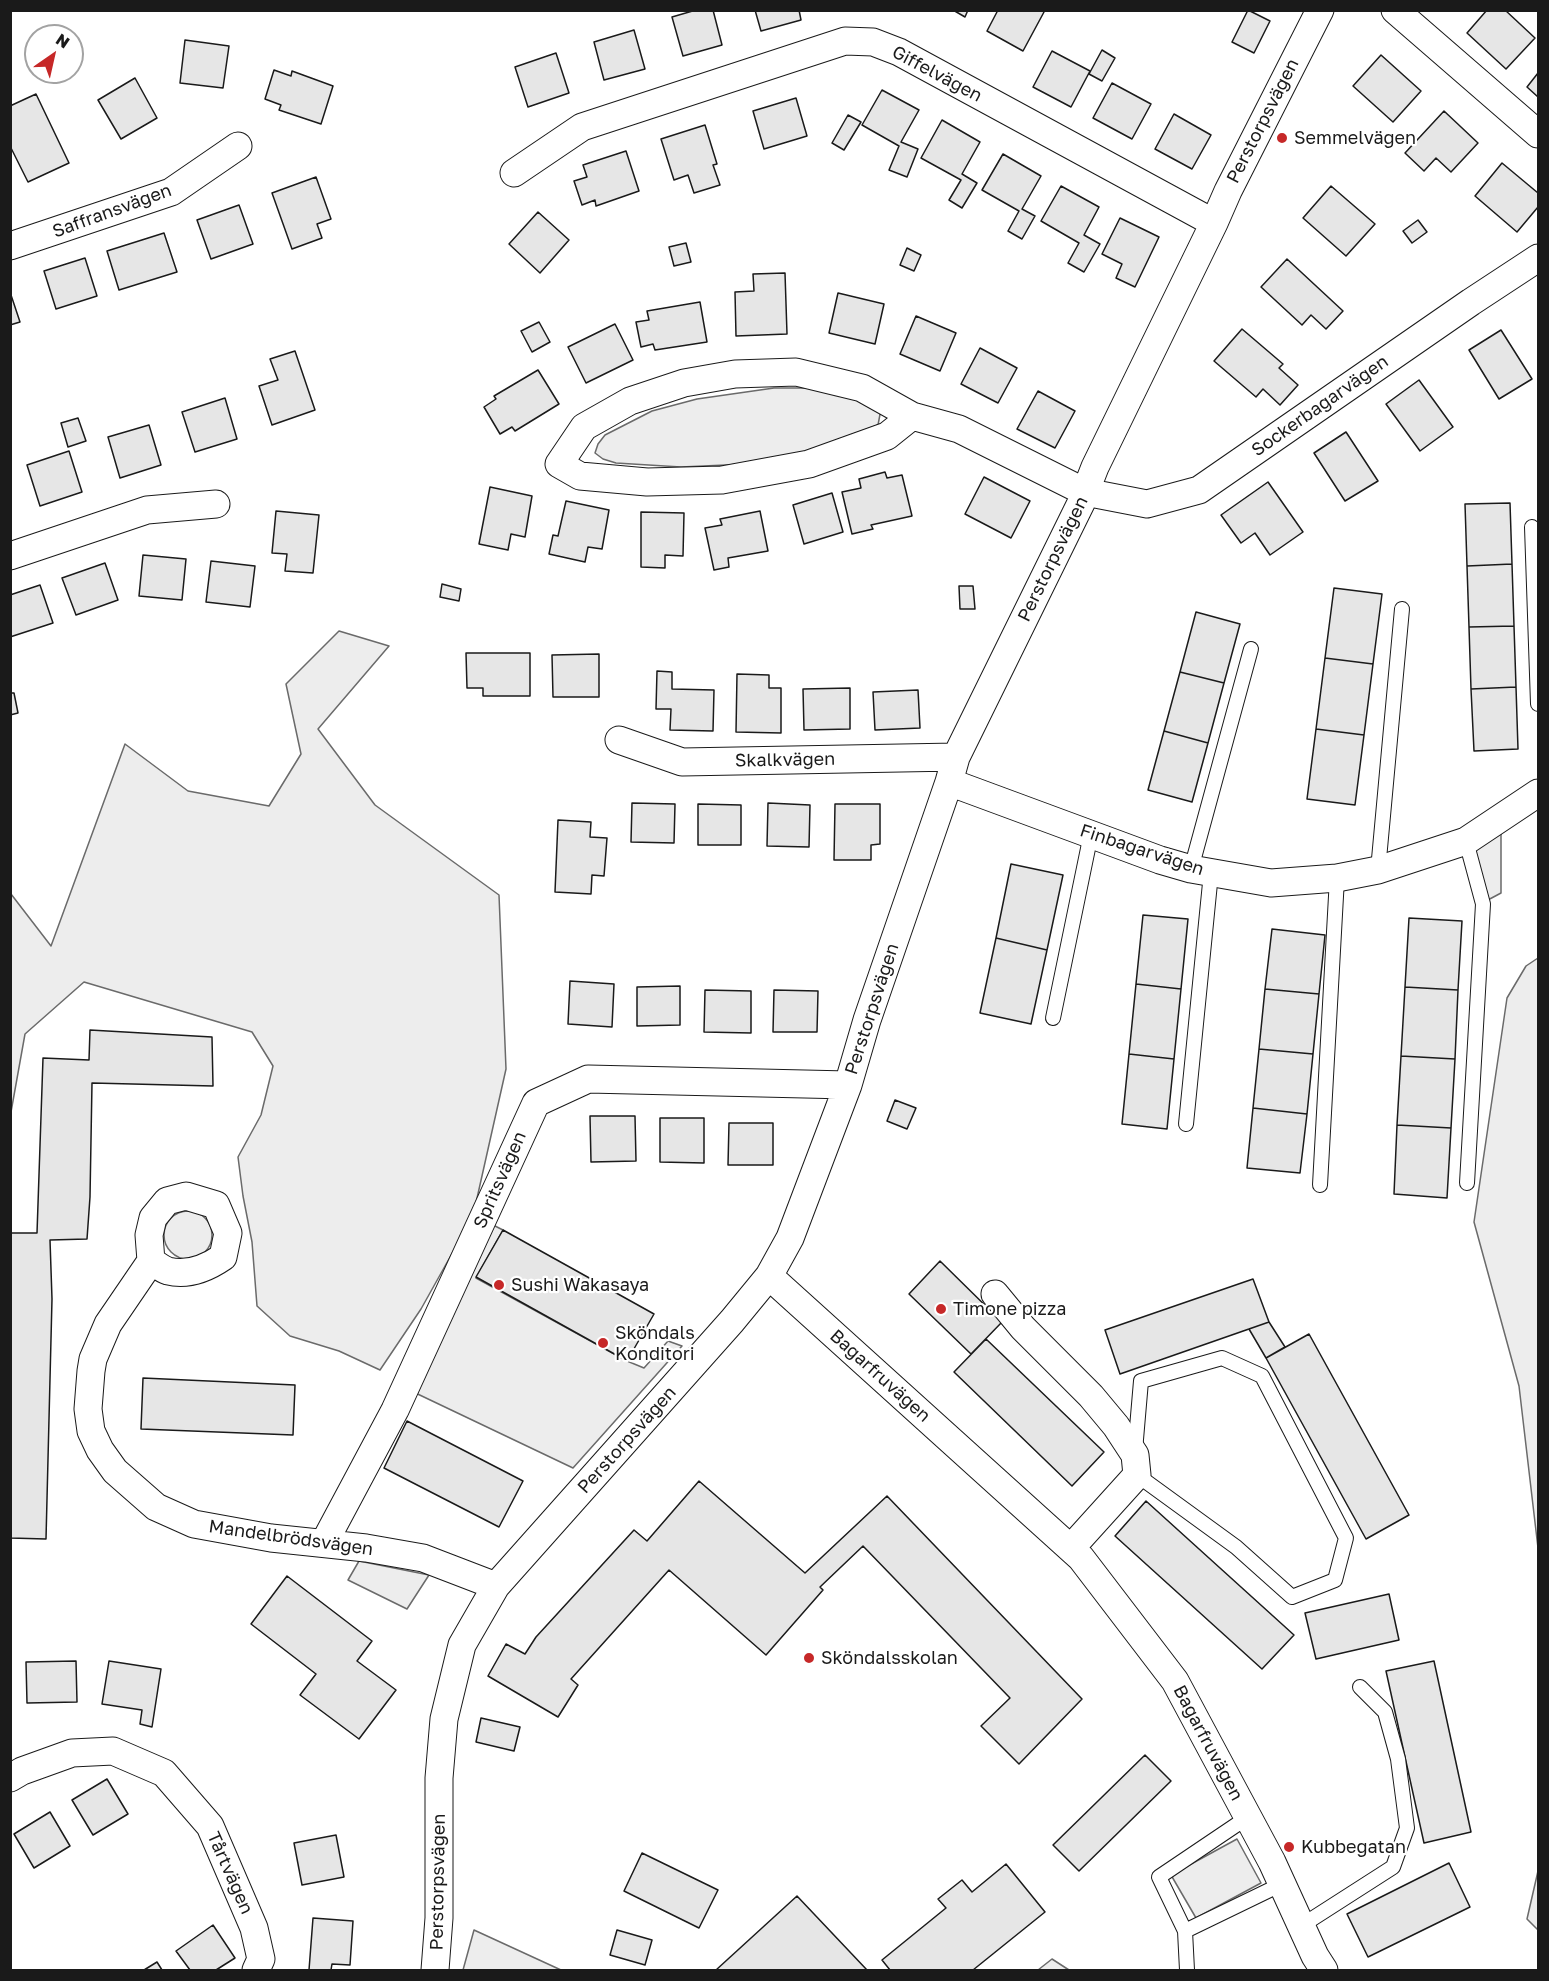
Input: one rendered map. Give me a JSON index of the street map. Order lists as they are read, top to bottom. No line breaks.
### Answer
{"streets":{"street":["Giffelvägen","Perstorpsvägen","Saffransvägen","Sockerbagarvägen","Skalkvägen","Finbagarvägen","Spritsvägen","Bagarfruvägen","Mandelbrödsvägen","Tårtvägen"]},"crossings":[["Giffelvägen","Perstorpsvägen"],["Perstorpsvägen","Sockerbagarvägen"],["Perstorpsvägen","Skalkvägen"],["Perstorpsvägen","Finbagarvägen"],["Perstorpsvägen","Spritsvägen"],["Perstorpsvägen","Bagarfruvägen"],["Perstorpsvägen","Mandelbrödsvägen"],["Skalkvägen","Finbagarvägen"],["Spritsvägen","Mandelbrödsvägen"]],"places":["Semmelvägen","Sushi Wakasaya","Timone pizza","Sköndals Konditori","Sköndalsskolan","Kubbegatan"],"north":"top right"}
